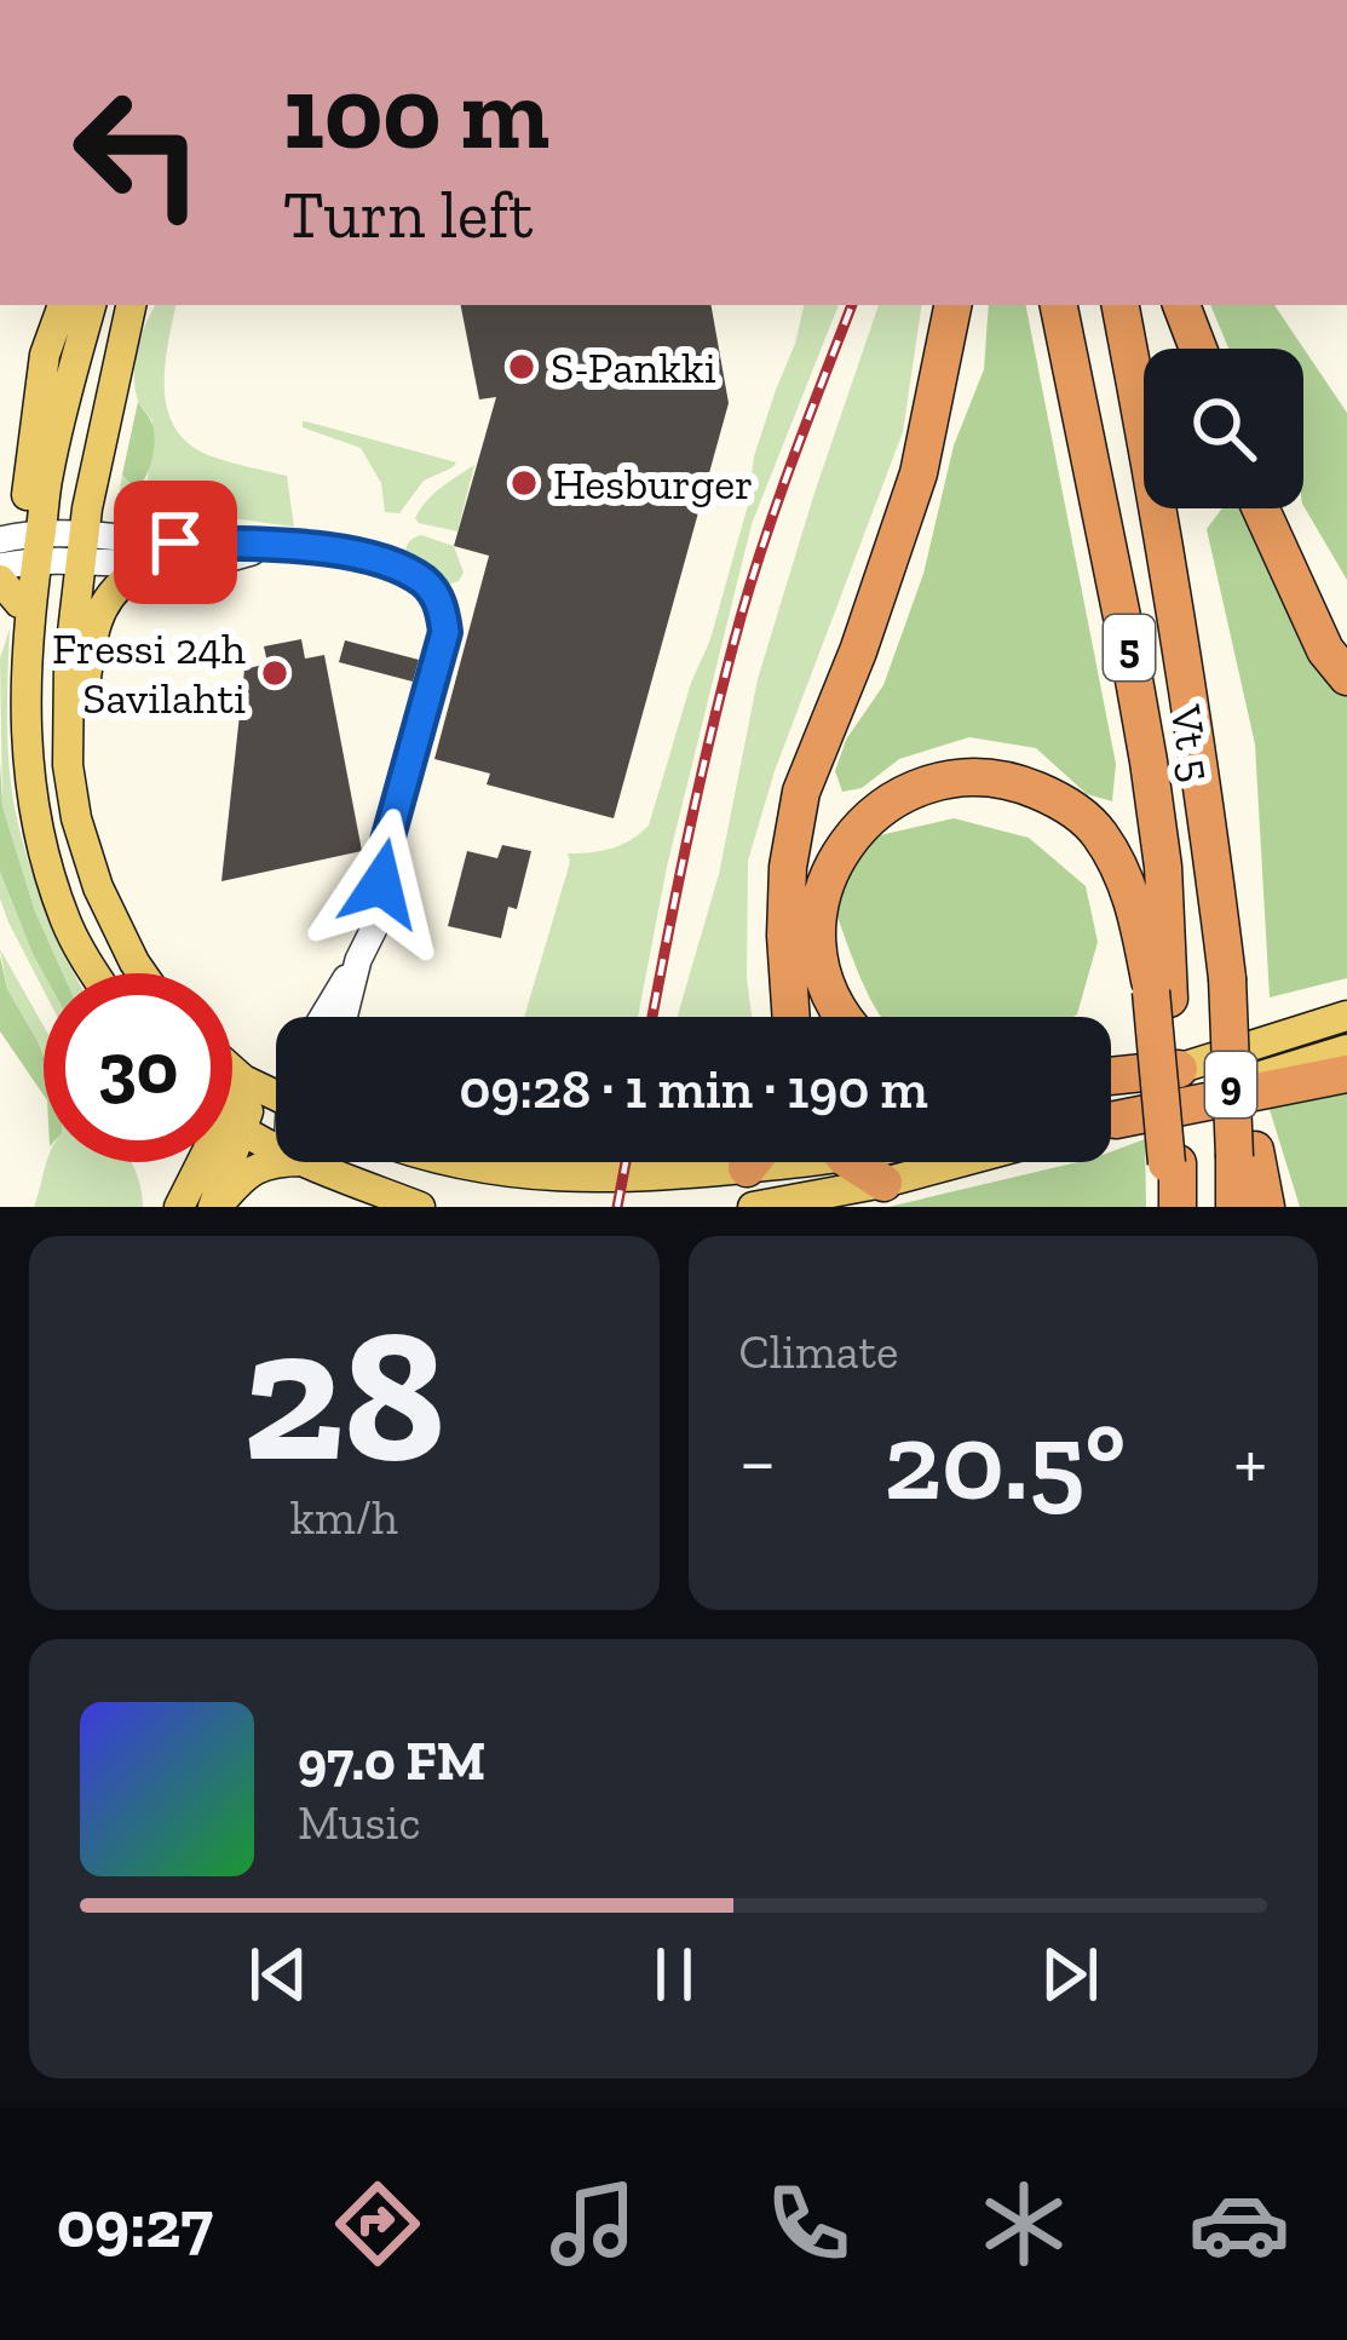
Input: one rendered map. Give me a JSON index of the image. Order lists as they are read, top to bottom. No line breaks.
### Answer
{"streets":{"highway":["5","Vt 5"],"main road":["9"]},"places":["S-Pankki","Hesburger","Fressi 24h Savilahti"],"page":{"turn":["100 m","Turn left"],"limit":"30","trip":"09:28 · 1 min · 190 m","tile":[["28","km/h"],"Climate"],"heat":["−","20.5°","+"],"song":["97.0 FM","Music"],"tabs":"09:27"}}
